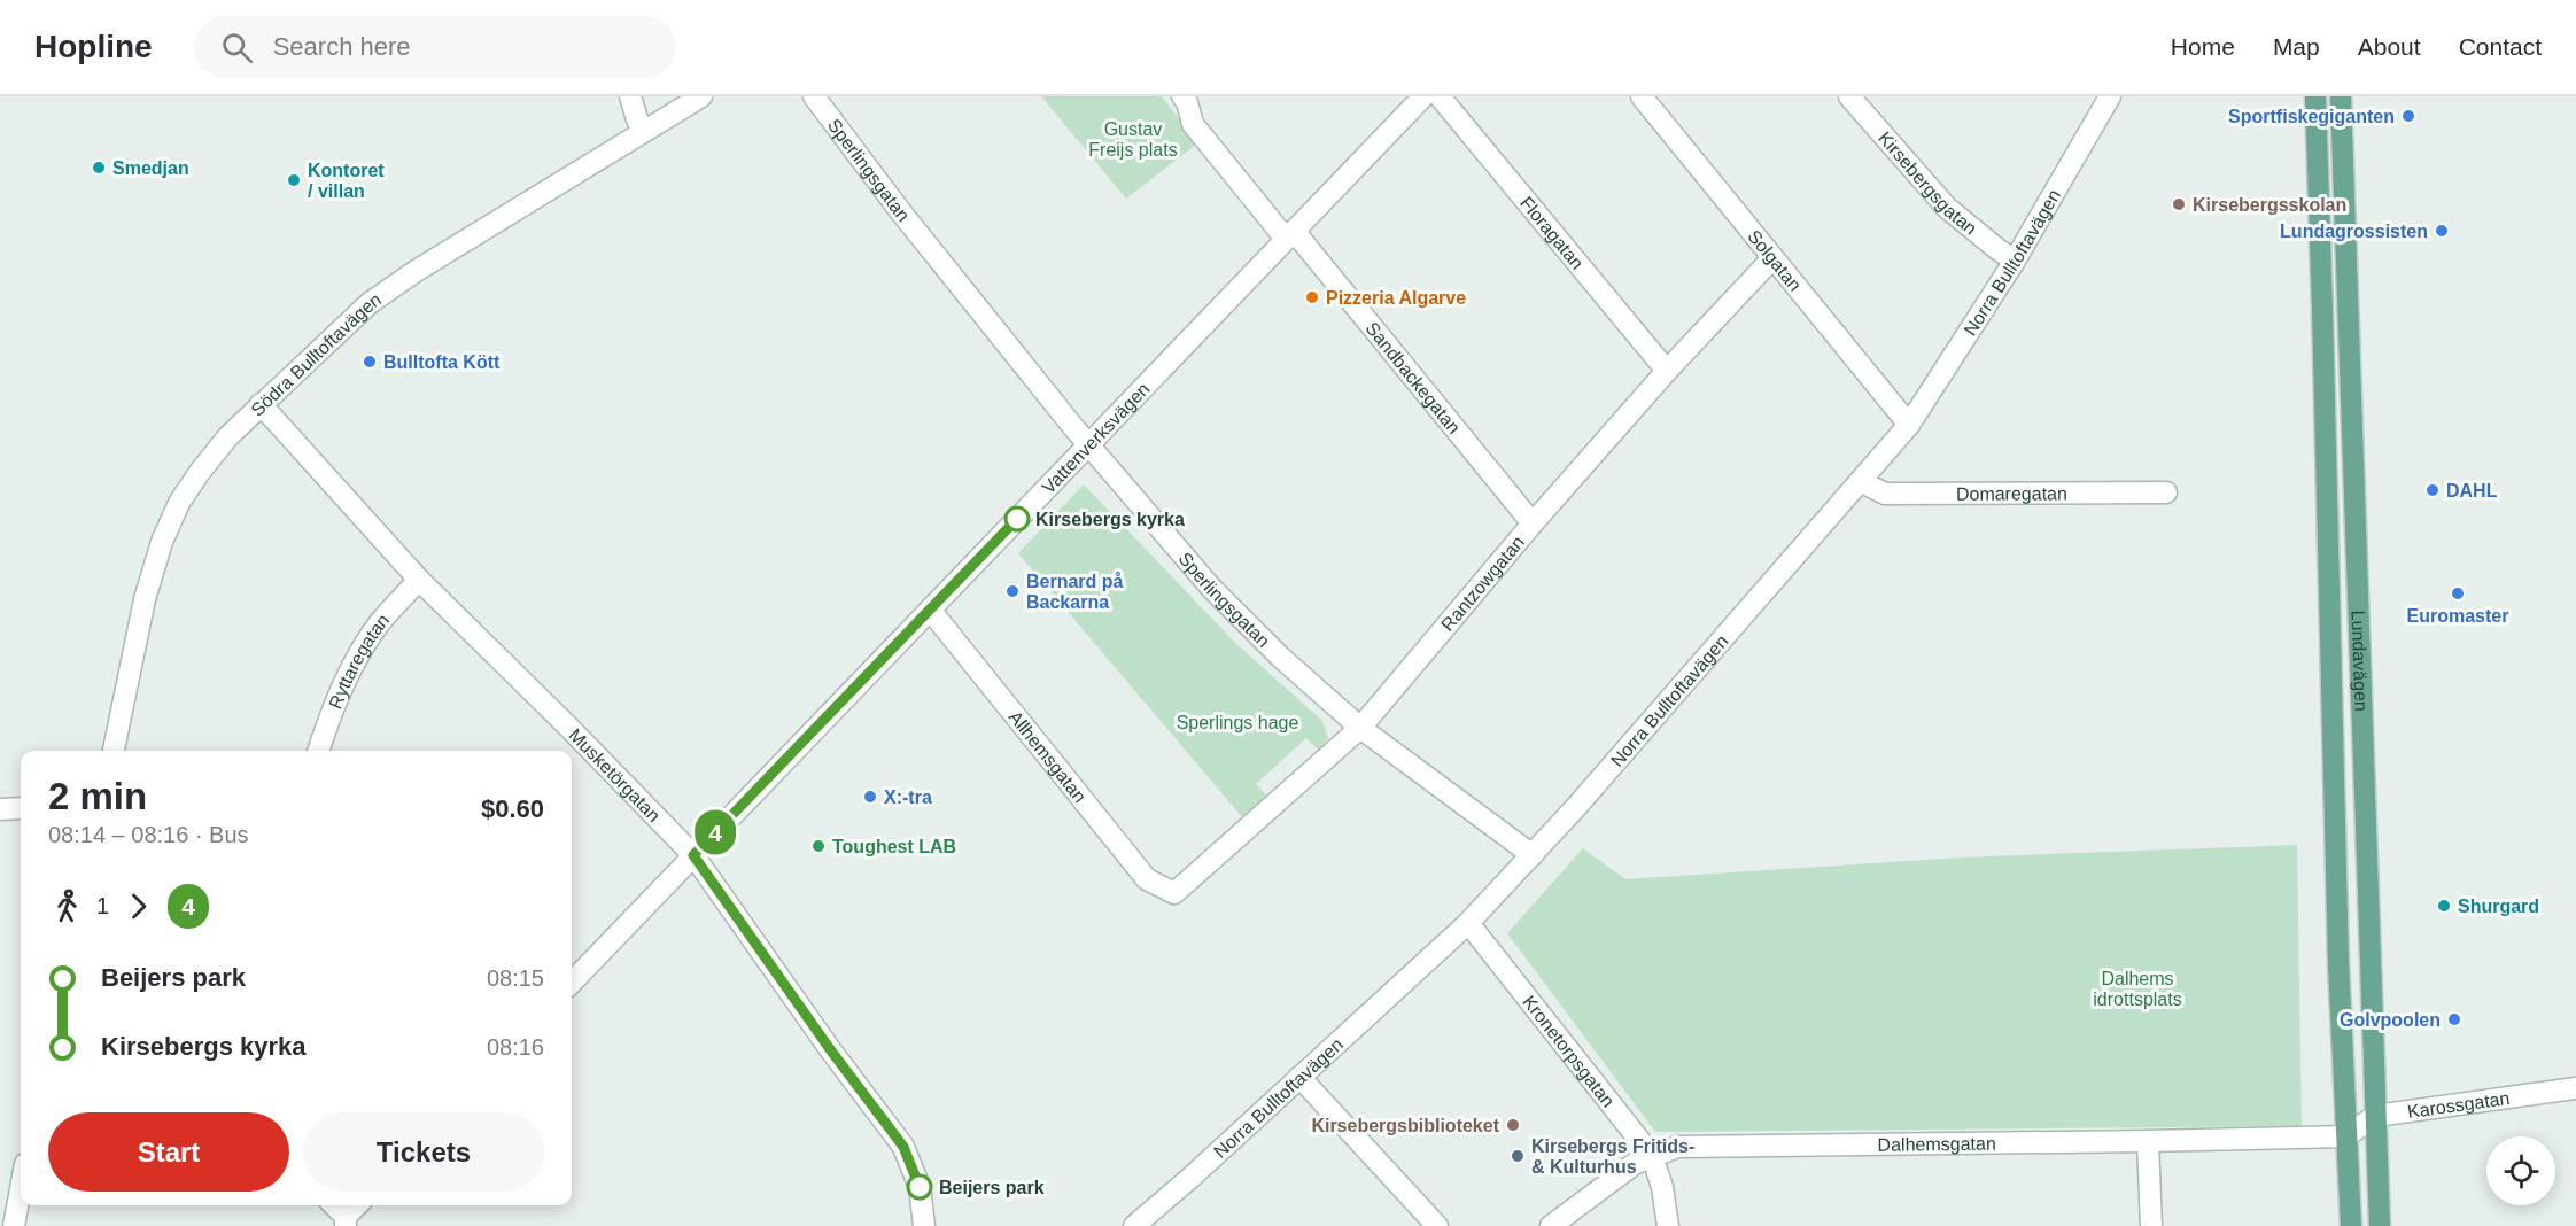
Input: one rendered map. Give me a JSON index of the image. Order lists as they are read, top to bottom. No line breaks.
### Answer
{"streets":{"main road":["Lundavägen"],"street":["Sperlingsgatan","Kirsebergsgatan","Floragatan","Solgatan","Norra Bulltoftavägen","Södra Bulltoftavägen","Sandbackegatan","Vattenverksvägen","Domaregatan","Rantzowgatan","Ryttaregatan","Allhemsgatan","Musketörgatan","Kronetorpsgatan","Karossgatan","Dalhemsgatan"]},"crossings":[["Sperlingsgatan","Norra Bulltoftavägen"],["Sperlingsgatan","Vattenverksvägen"],["Sperlingsgatan","Rantzowgatan"],["Kirsebergsgatan","Norra Bulltoftavägen"],["Floragatan","Rantzowgatan"],["Solgatan","Norra Bulltoftavägen"],["Solgatan","Rantzowgatan"],["Norra Bulltoftavägen","Domaregatan"],["Norra Bulltoftavägen","Kronetorpsgatan"],["Södra Bulltoftavägen","Musketörgatan"],["Sandbackegatan","Vattenverksvägen"],["Sandbackegatan","Rantzowgatan"],["Vattenverksvägen","Allhemsgatan"],["Vattenverksvägen","Musketörgatan"],["Rantzowgatan","Allhemsgatan"],["Lundavägen","Karossgatan"],["Lundavägen","Dalhemsgatan"],["Ryttaregatan","Musketörgatan"],["Kronetorpsgatan","Dalhemsgatan"],["Karossgatan","Dalhemsgatan"]],"parks":["Gustav Freijs plats","Sperlings hage","Dalhems idrottsplats"],"places":["Sportfiskegiganten","Smedjan","Kontoret / villan","Kirsebergsskolan","Lundagrossisten","Pizzeria Algarve","Bulltofta Kött","DAHL","Kirsebergs kyrka","Bernard på Backarna","Euromaster","X:-tra","Toughest LAB","Shurgard","Golvpoolen","Kirsebergsbiblioteket","Kirsebergs Fritids- & Kulturhus","Beijers park"],"lines":["bus line 4"],"page":{"header":"Hopline","search":"Search here","nav":["Home","Map","About","Contact"],"on_map":"4","heading":["2 min","08:14 – 08:16 · Bus","$0.60"],"legs":["1","4"],"list":[{"name":"Beijers park","value":"08:15"},{"name":"Kirsebergs kyrka","value":"08:16"}],"buttons":["Start","Tickets"]}}
